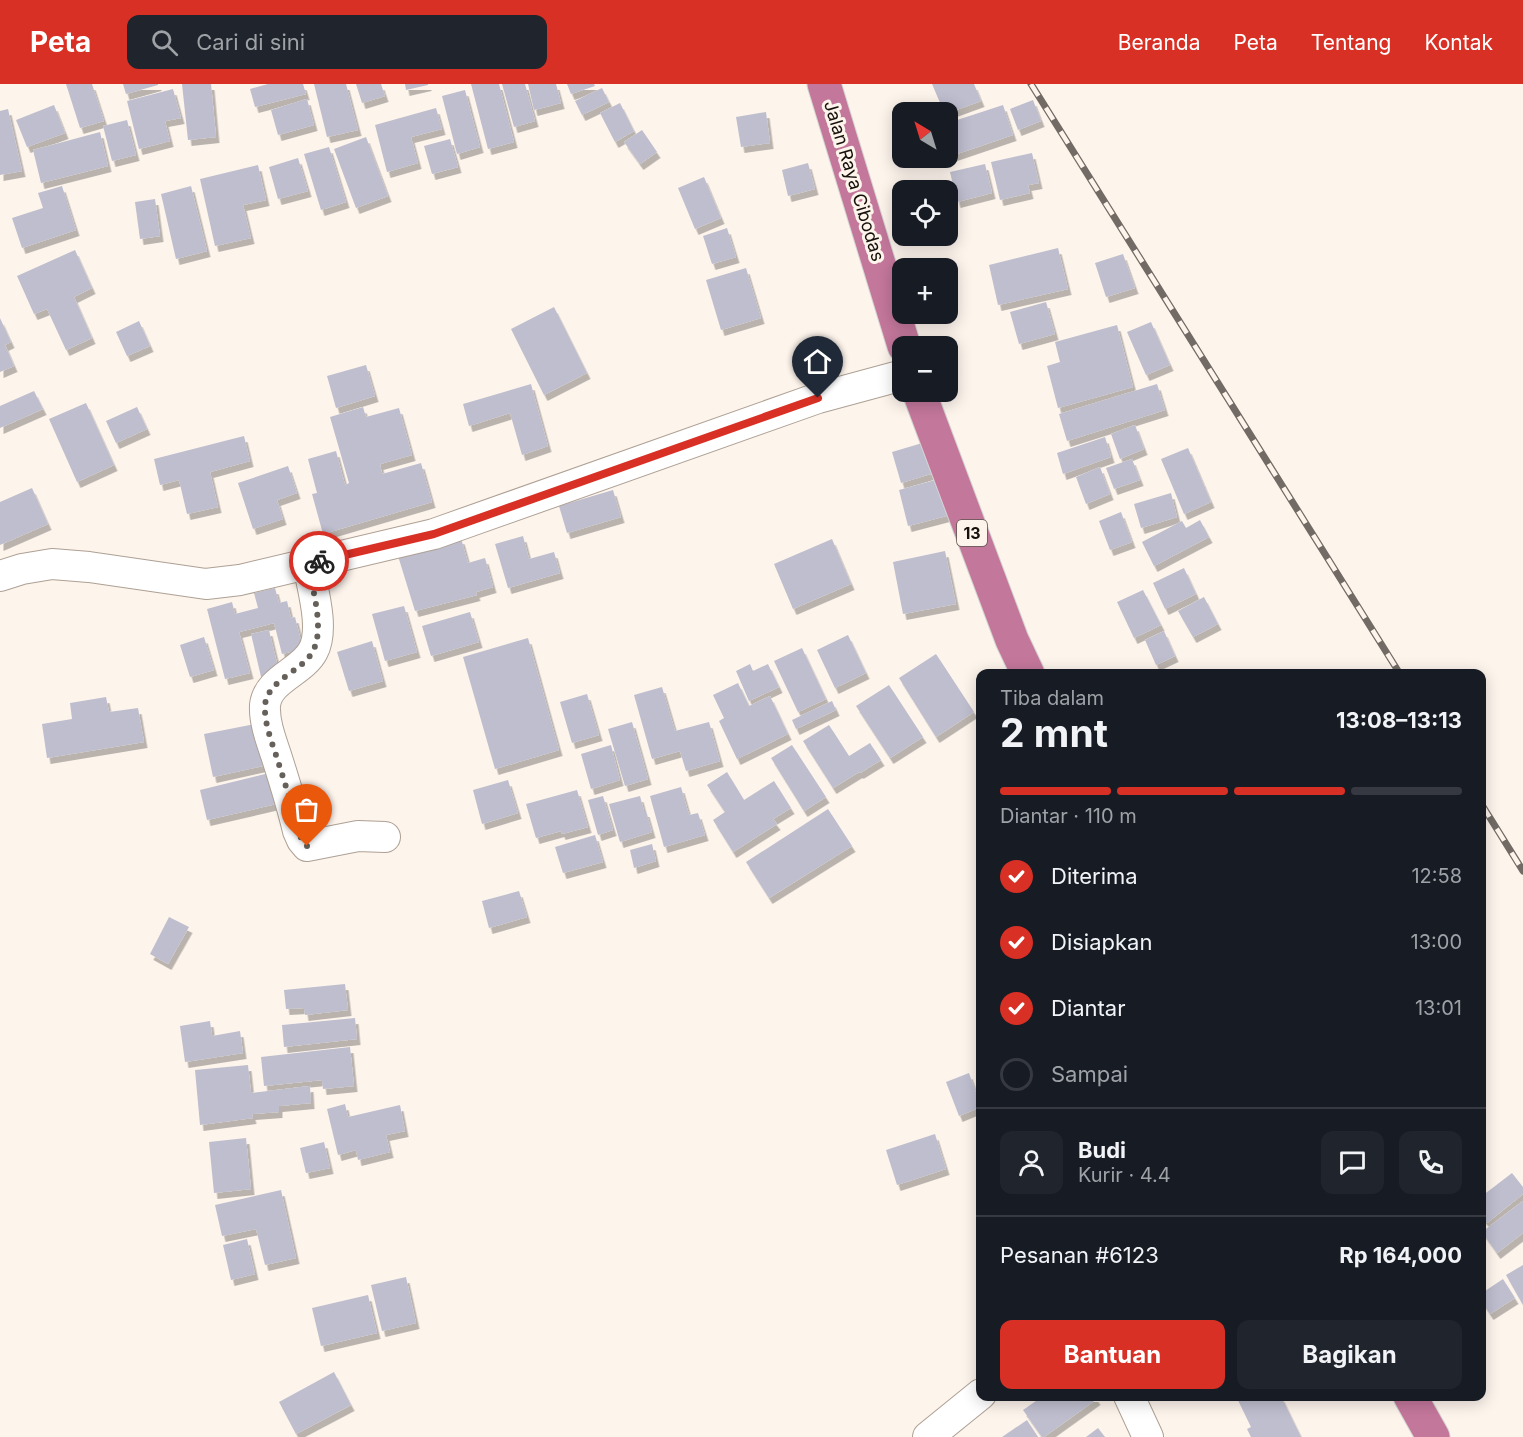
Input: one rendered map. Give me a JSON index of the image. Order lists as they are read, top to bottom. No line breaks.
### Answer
{"streets":{"highway":["Jalan Raya Cibodas","13"]},"north":"top left","page":{"header":"Peta","search":"Cari di sini","nav":["Beranda","Peta","Tentang","Kontak"],"map_buttons":["+","−"],"heading":["2 mnt","Tiba dalam","13:08–13:13"],"panel":["Budi","Kurir · 4.4","Pesanan #6123","Rp 164,000"],"bar":"Diantar · 110 m","list":[["Diterima","12:58"],["Disiapkan","13:00"],["Diantar","13:01"],"Sampai"],"buttons":["Bantuan","Bagikan"]}}
